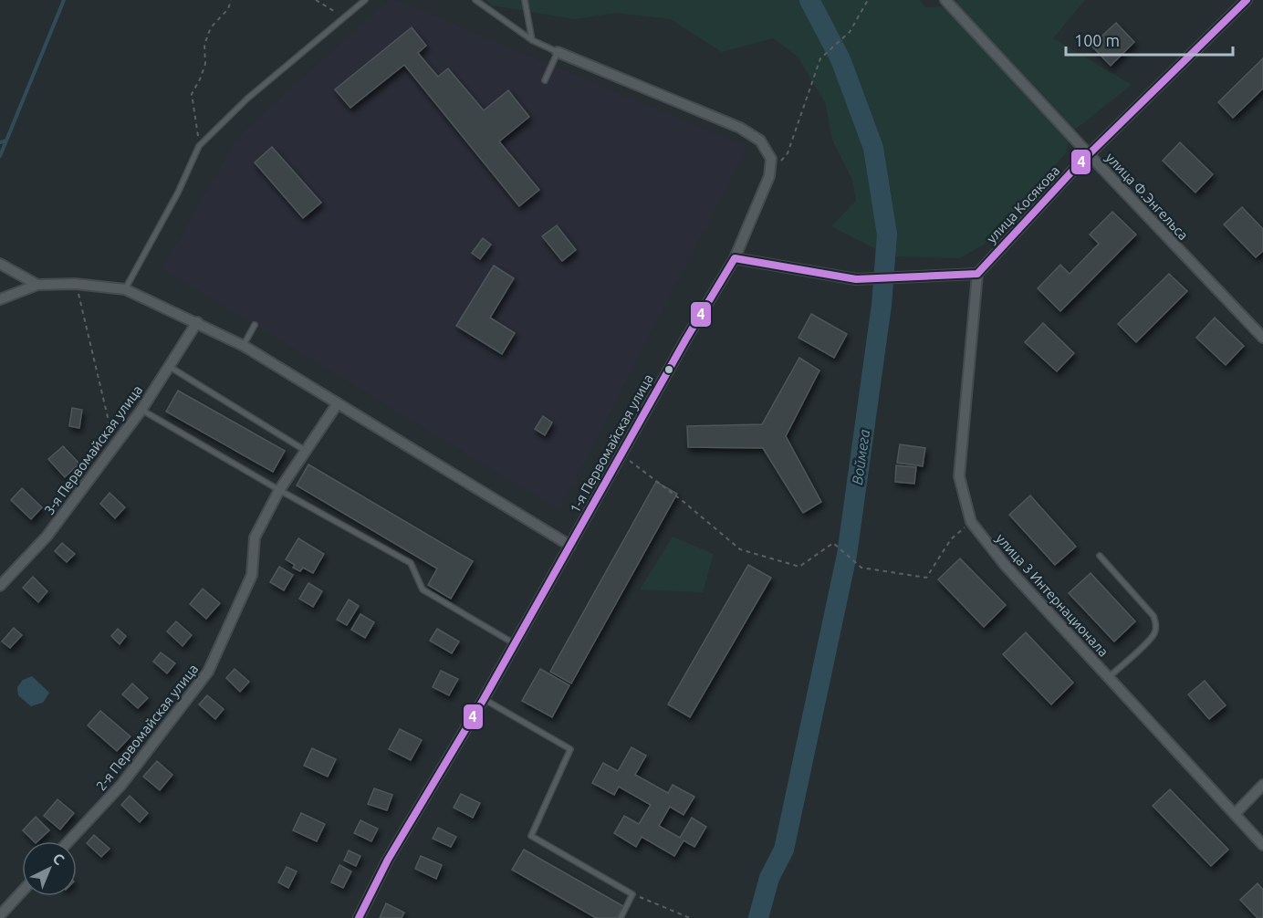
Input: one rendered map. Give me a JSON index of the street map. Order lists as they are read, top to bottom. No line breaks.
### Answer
{"streets":{"street":["улица Ф.Энгельса","улица Косякова","1-я Первомайская улица","3-я Первомайская улица","улица 3 Интернационала","2-я Первомайская улица"]},"crossings":[["улица Ф.Энгельса","улица Косякова"],["улица Косякова","улица 3 Интернационала"]],"water":["Воймега"],"lines":["transit line 4"],"scale_bar":"100 m","north":"top right"}
